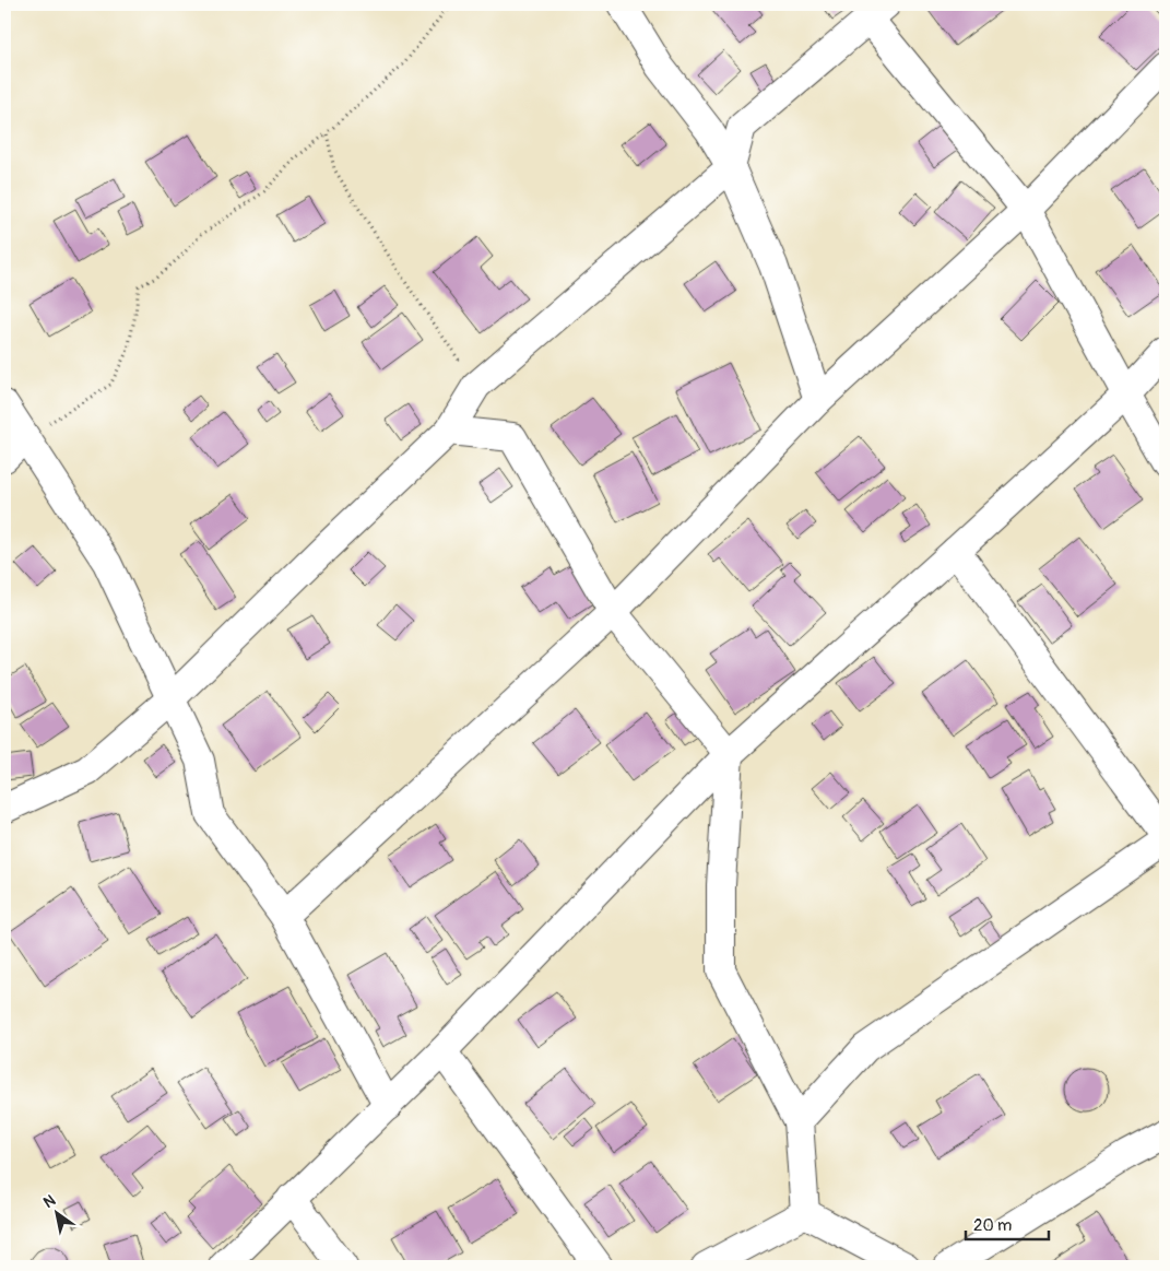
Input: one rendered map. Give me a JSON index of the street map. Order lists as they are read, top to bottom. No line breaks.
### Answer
{"scale_bar":"20 m","north":"top left"}
